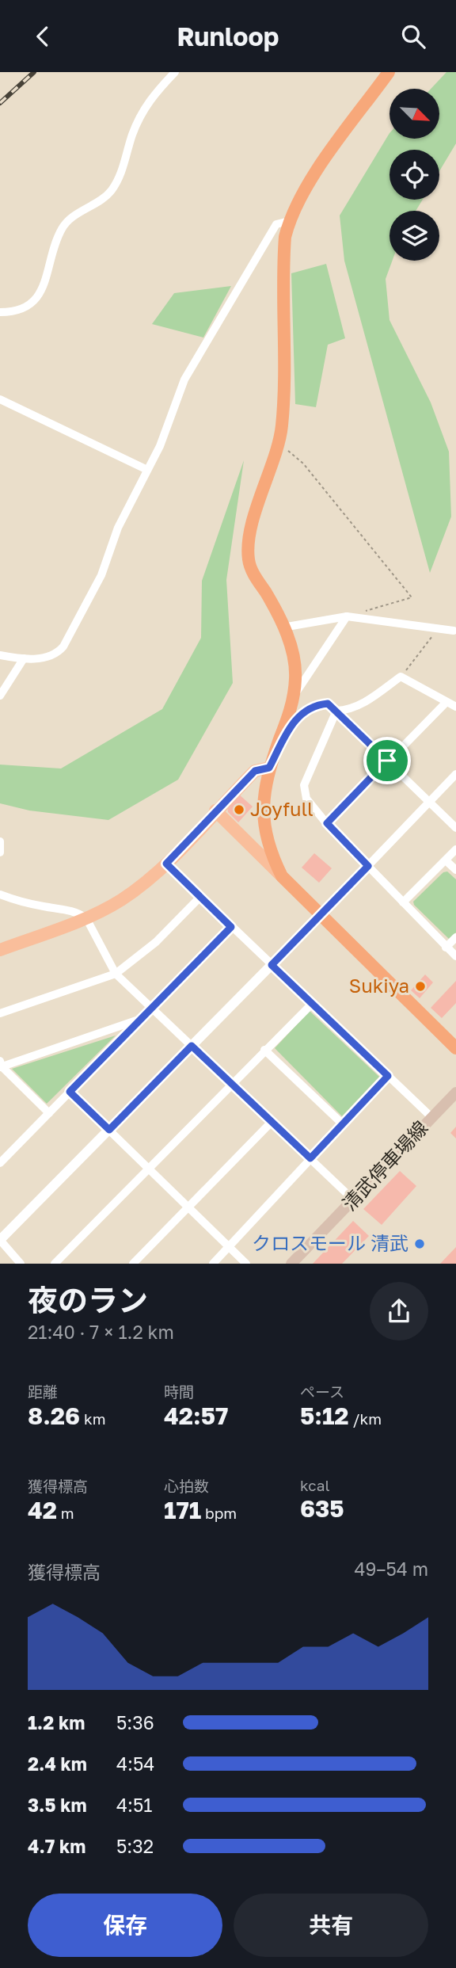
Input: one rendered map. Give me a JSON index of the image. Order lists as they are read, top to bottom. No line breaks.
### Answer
{"streets":{"main road":["清武停車場線"]},"places":["Joyfull","Sukiya","クロスモール 清武"],"north":"bottom right","page":{"header":"Runloop","heading":["夜のラン","21:40 · 7 × 1.2 km"],"stats":[["距離","8.26 km"],["時間","42:57"],["ペース","5:12 /km"],["獲得標高","42 m"],["心拍数","171 bpm"],["kcal","635"]],"chart":["獲得標高","49–54 m"],"list":[{"name":"1.2 km","note":"5:36"},{"name":"2.4 km","note":"4:54"},{"name":"3.5 km","note":"4:51"},{"name":"4.7 km","note":"5:32"}],"buttons":["保存","共有"]}}
